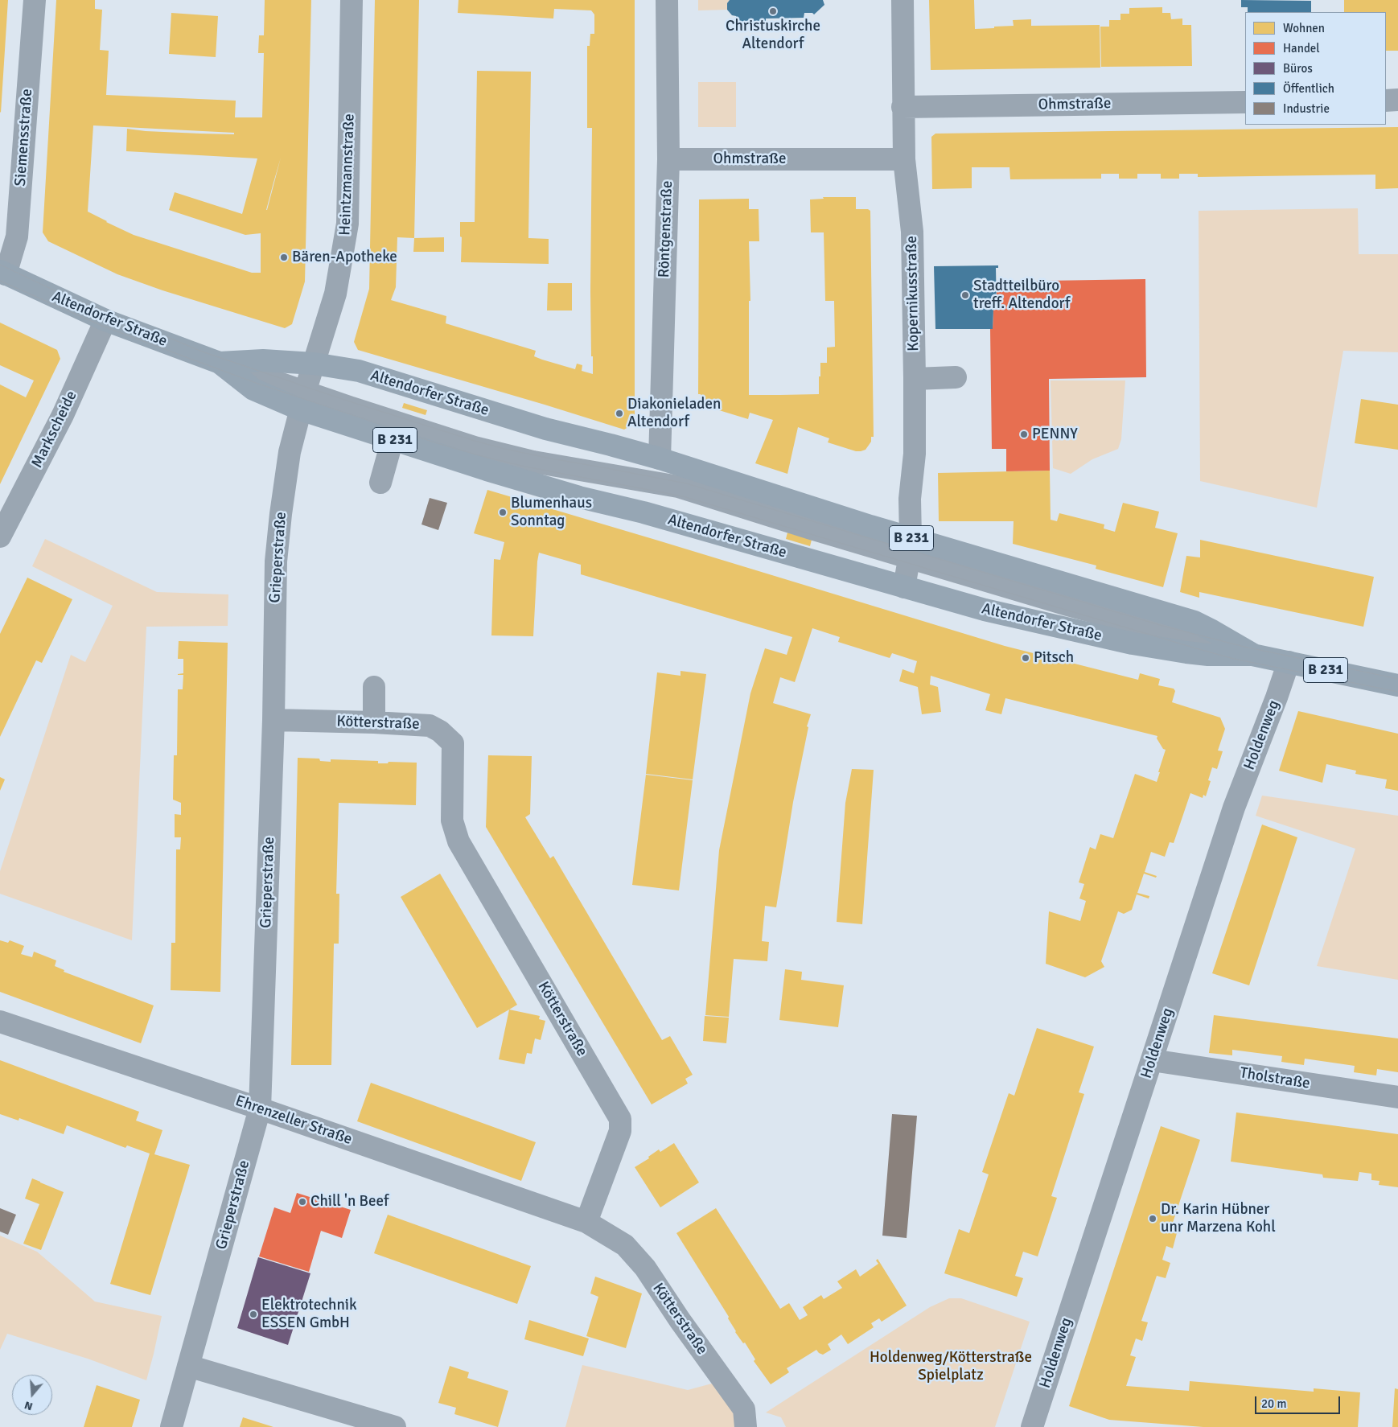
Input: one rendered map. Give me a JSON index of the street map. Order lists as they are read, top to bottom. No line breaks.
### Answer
{"streets":{"main road":["Altendorfer Straße","B 231"],"street":["Ohmstraße","Siemensstraße","Heintzmannstraße","Röntgenstraße","Kopernikusstraße","Markscheide","Grieperstraße","Kötterstraße","Holdenweg","Tholstraße","Ehrenzeller Straße"]},"crossings":[["Ohmstraße","Röntgenstraße"],["Ohmstraße","Kopernikusstraße"],["Siemensstraße","Altendorfer Straße"],["Heintzmannstraße","Altendorfer Straße"],["Heintzmannstraße","Grieperstraße"],["Röntgenstraße","Altendorfer Straße"],["Kopernikusstraße","Altendorfer Straße"],["Altendorfer Straße","Markscheide"],["Altendorfer Straße","Grieperstraße"],["Altendorfer Straße","Holdenweg"],["Grieperstraße","Kötterstraße"],["Grieperstraße","Ehrenzeller Straße"],["Kötterstraße","Ehrenzeller Straße"],["Holdenweg","Tholstraße"]],"parks":["Holdenweg/Kötterstraße Spielplatz"],"places":["Christuskirche Altendorf","Bären-Apotheke","Stadtteilbüro treff. Altendorf","Diakonieladen Altendorf","PENNY","Blumenhaus Sonntag","Pitsch","Chill 'n Beef","Dr. Karin Hübner unr Marzena Kohl","Elektrotechnik ESSEN GmbH"],"legend":["Wohnen","Handel","Büros","Öffentlich","Industrie"],"scale_bar":"20 m","north":"bottom"}
